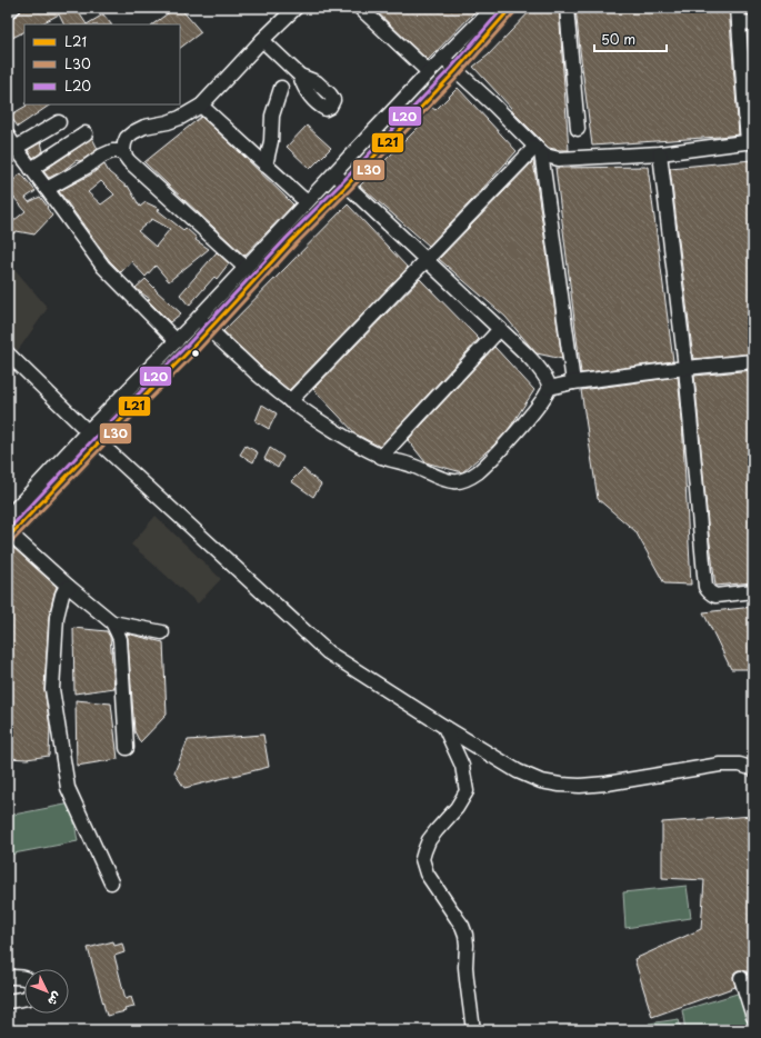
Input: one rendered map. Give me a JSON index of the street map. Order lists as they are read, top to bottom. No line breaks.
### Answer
{"lines":["transit line L21","transit line L20","transit line L30"],"legend":["L21","L30","L20"],"scale_bar":"50 m","north":"bottom right"}
